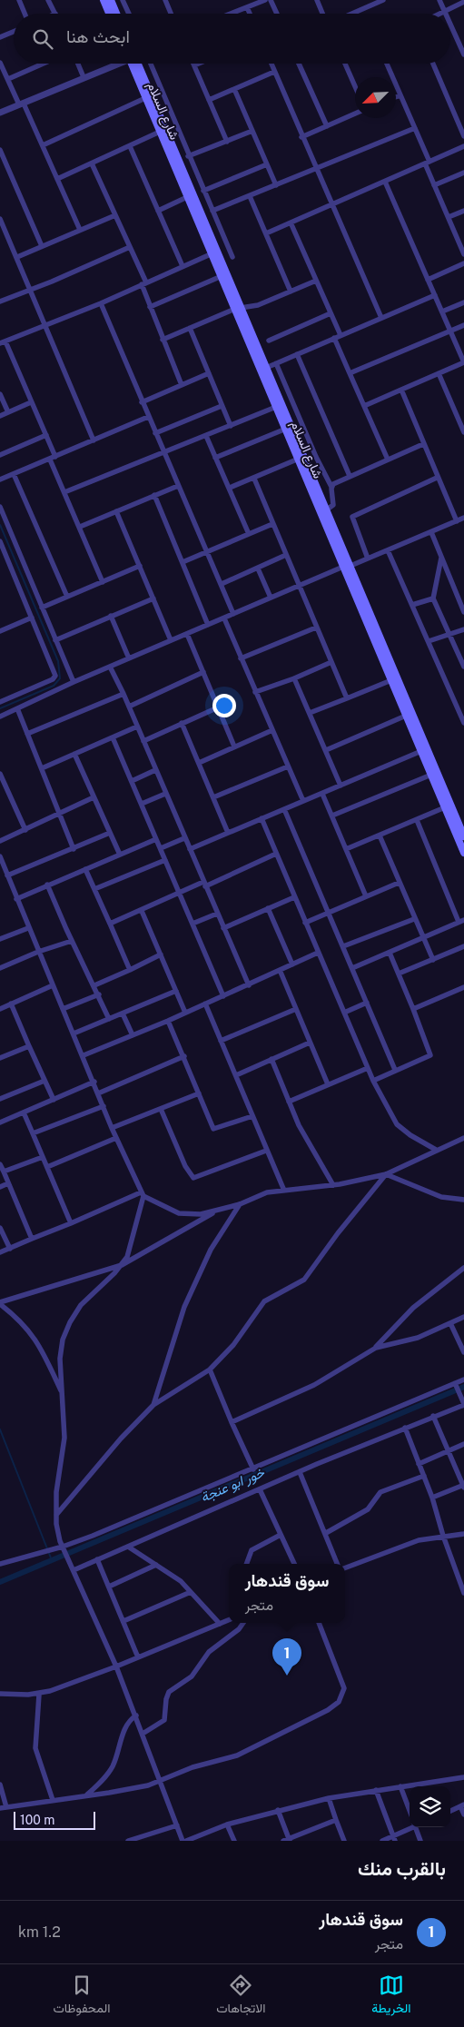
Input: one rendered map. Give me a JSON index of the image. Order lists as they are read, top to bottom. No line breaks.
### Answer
{"streets":{"main road":["شارع السلام"]},"water":["خور ابو عنجة"],"scale_bar":"100 m","north":"bottom left","page":{"search":"ابحث هنا","popup":["سوق قندهار","متجر"],"pins":"1","scale":"100 m","heading":"بالقرب منك","list":[{"mark":"1","name":"سوق قندهار","note":"متجر","value":"1.2 km"}],"nav":["الخريطة","الاتجاهات","المحفوظات"]}}
